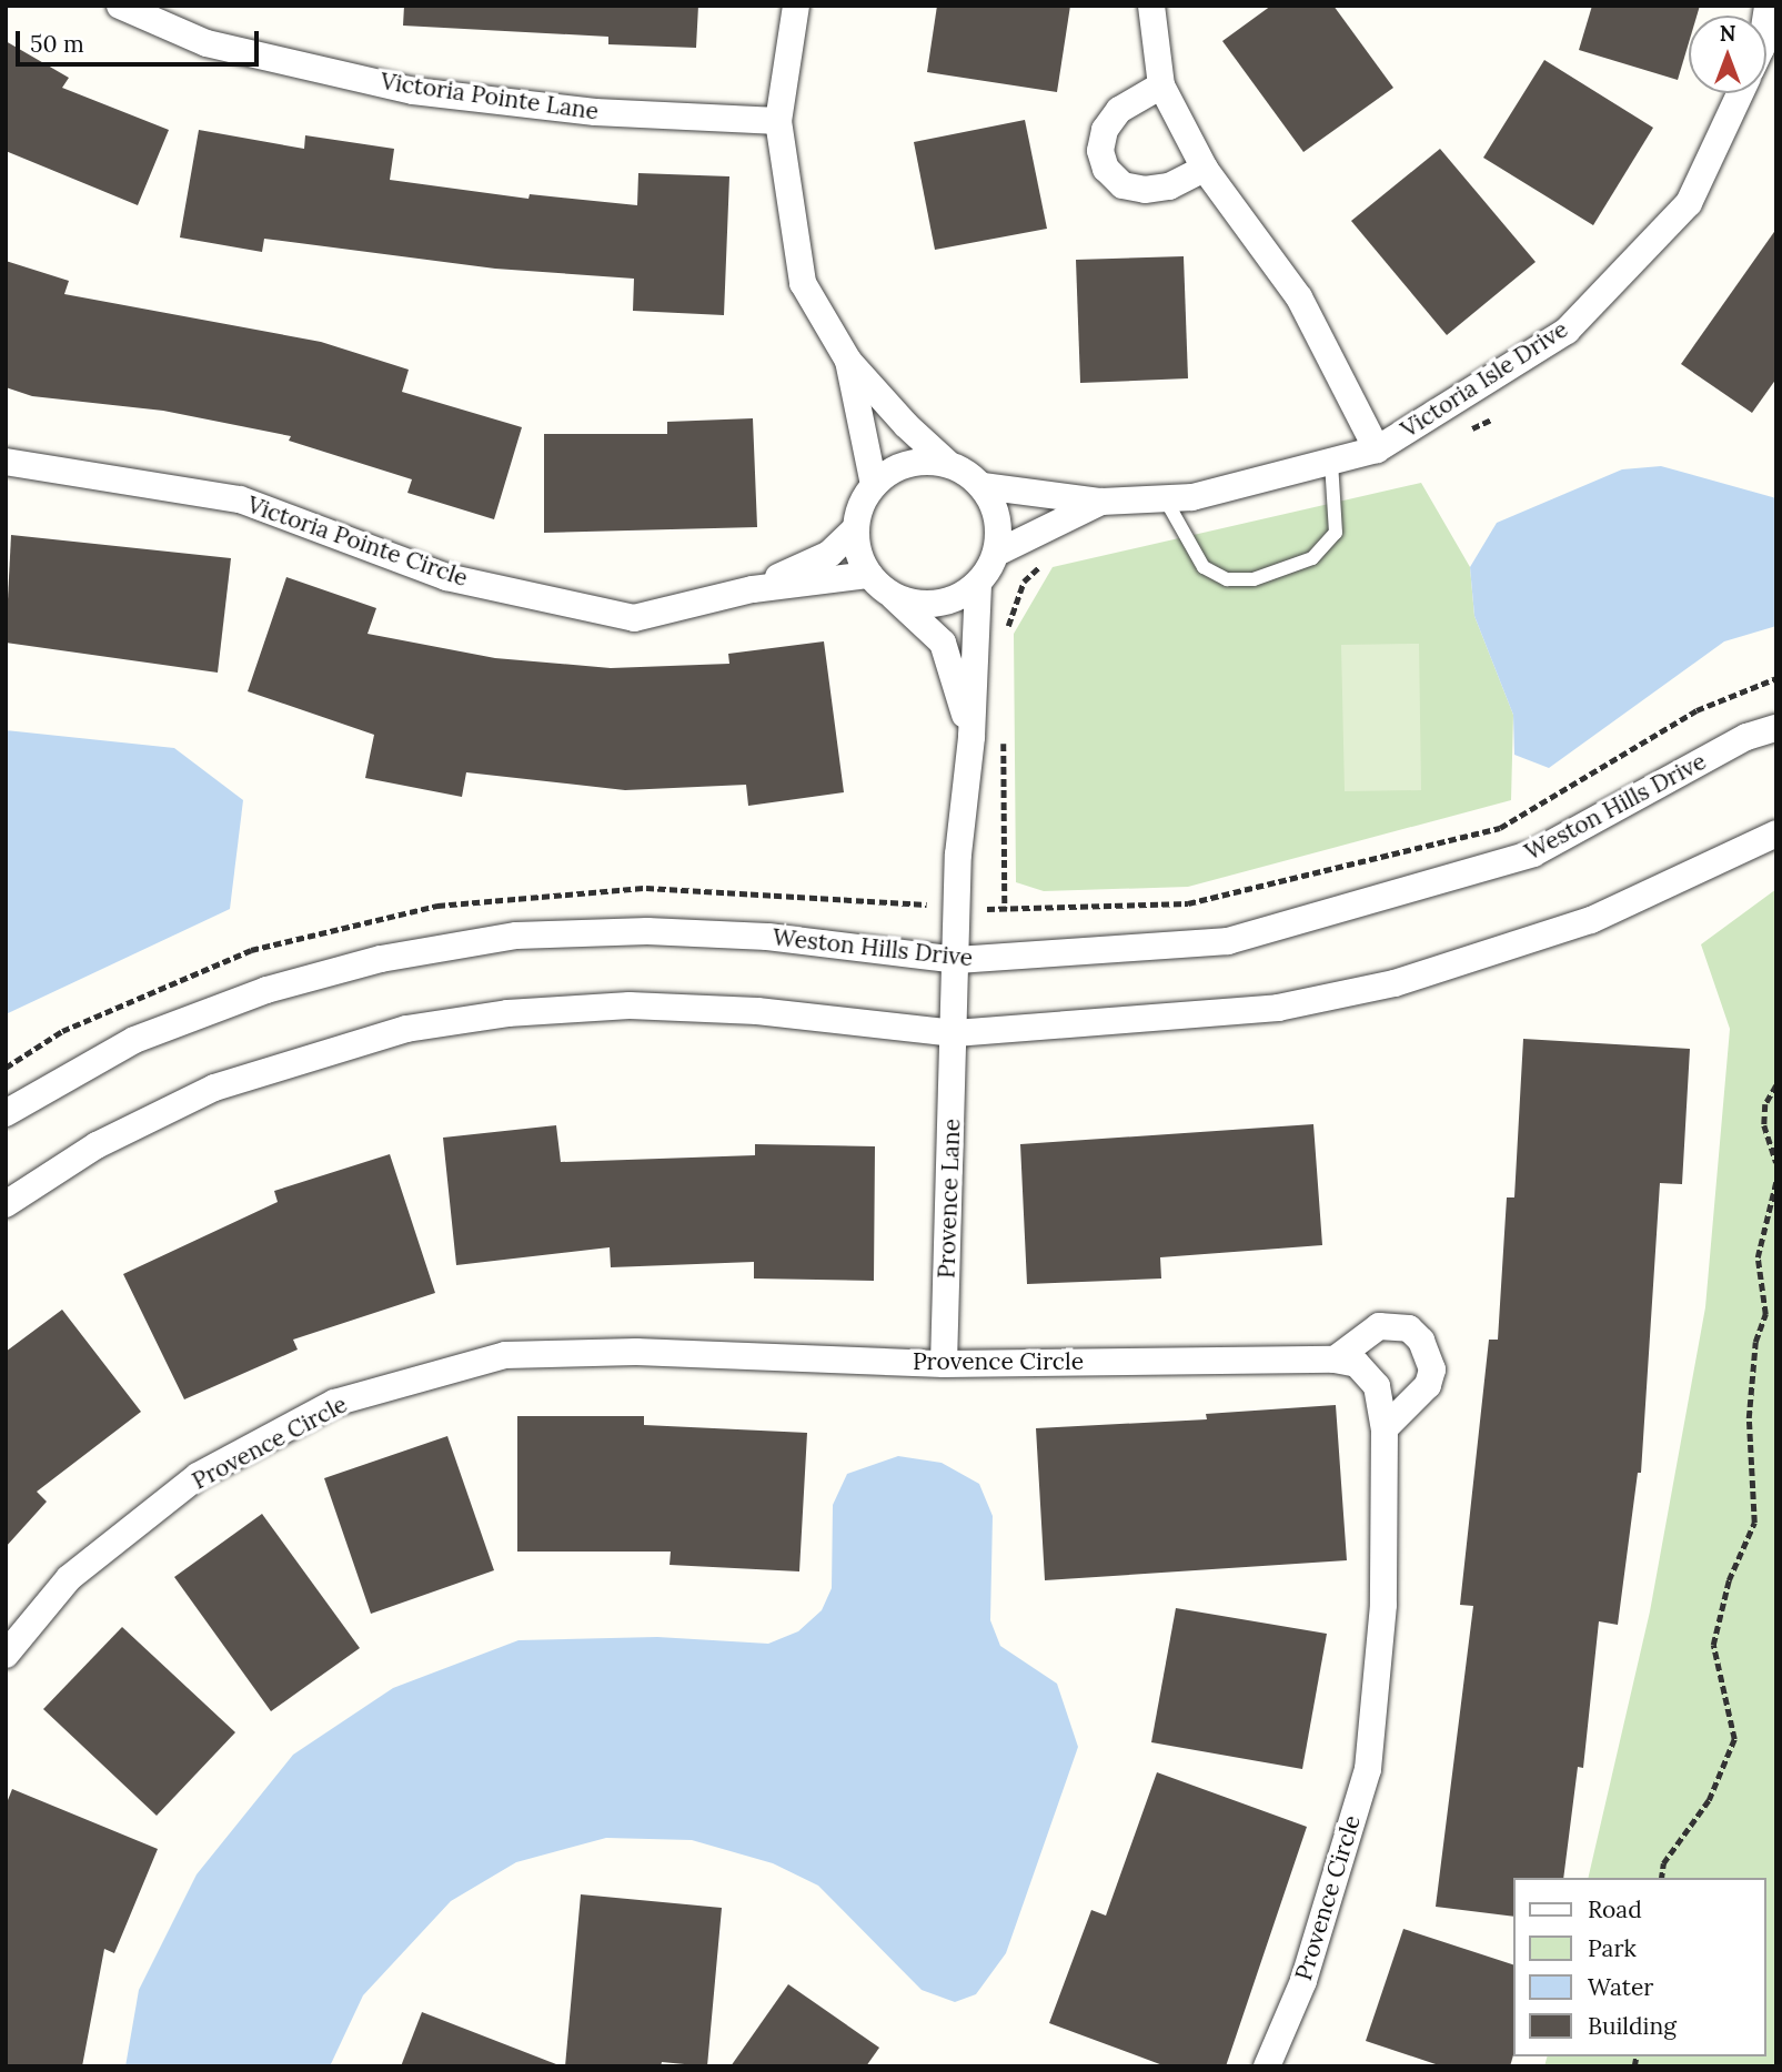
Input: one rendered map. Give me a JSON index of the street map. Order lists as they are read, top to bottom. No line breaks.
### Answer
{"streets":{"street":["Victoria Pointe Lane","Victoria Isle Drive","Victoria Pointe Circle","Weston Hills Drive","Provence Lane","Provence Circle"]},"crossings":[["Victoria Isle Drive","Victoria Pointe Circle"],["Victoria Isle Drive","Provence Lane"],["Victoria Pointe Circle","Provence Lane"],["Weston Hills Drive","Provence Lane"],["Provence Lane","Provence Circle"]],"legend":["Road","Park","Water","Building"],"scale_bar":"50 m","north":"top"}
